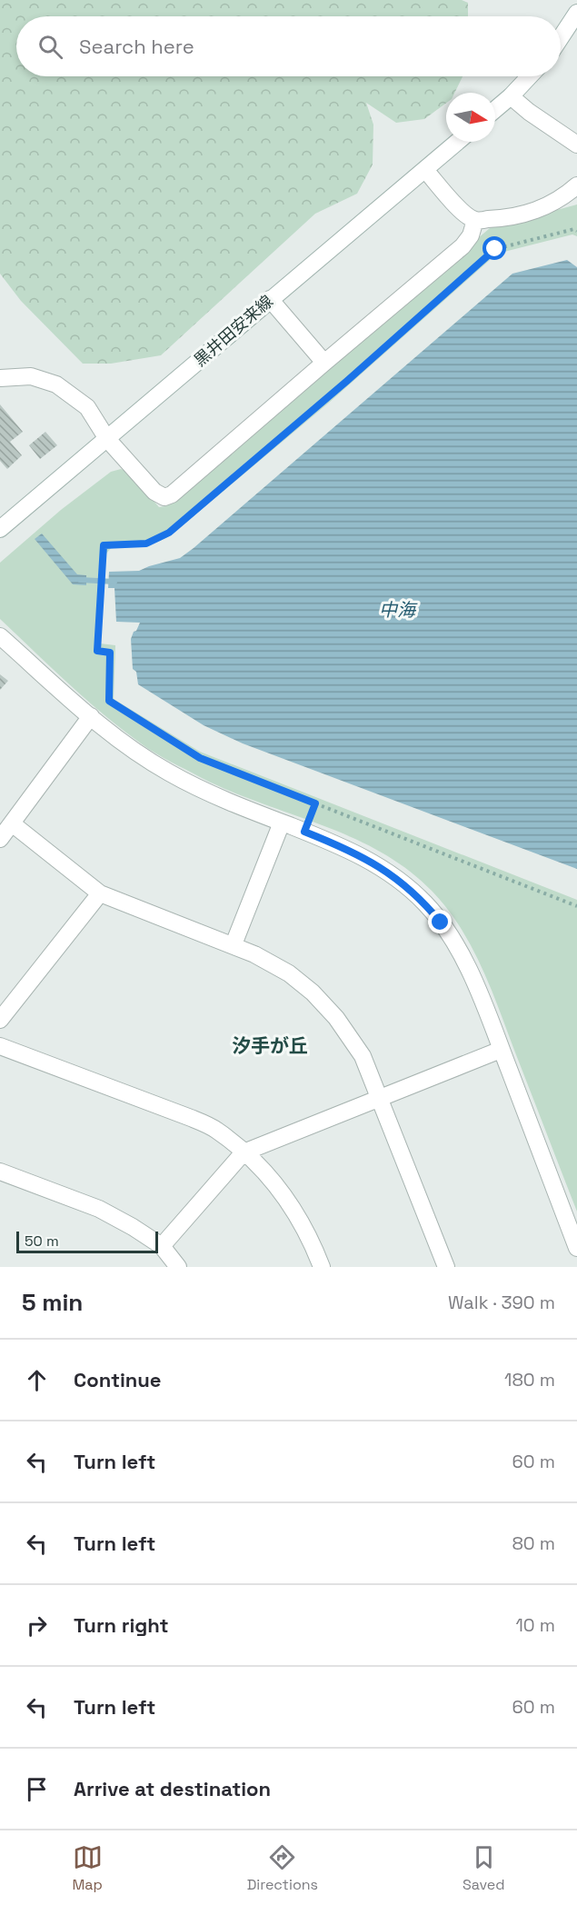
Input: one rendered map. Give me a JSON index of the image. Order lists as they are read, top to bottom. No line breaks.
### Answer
{"streets":{"street":["黒井田安来線"]},"districts":["汐手が丘"],"water":["中海"],"scale_bar":"50 m","north":"right","page":{"search":"Search here","scale":"50 m","heading":["5 min","Walk · 390 m"],"list":[["Continue","180 m"],["Turn left","60 m"],["Turn left","80 m"],["Turn right","10 m"],["Turn left","60 m"],"Arrive at destination"],"nav":["Map","Directions","Saved"]}}
